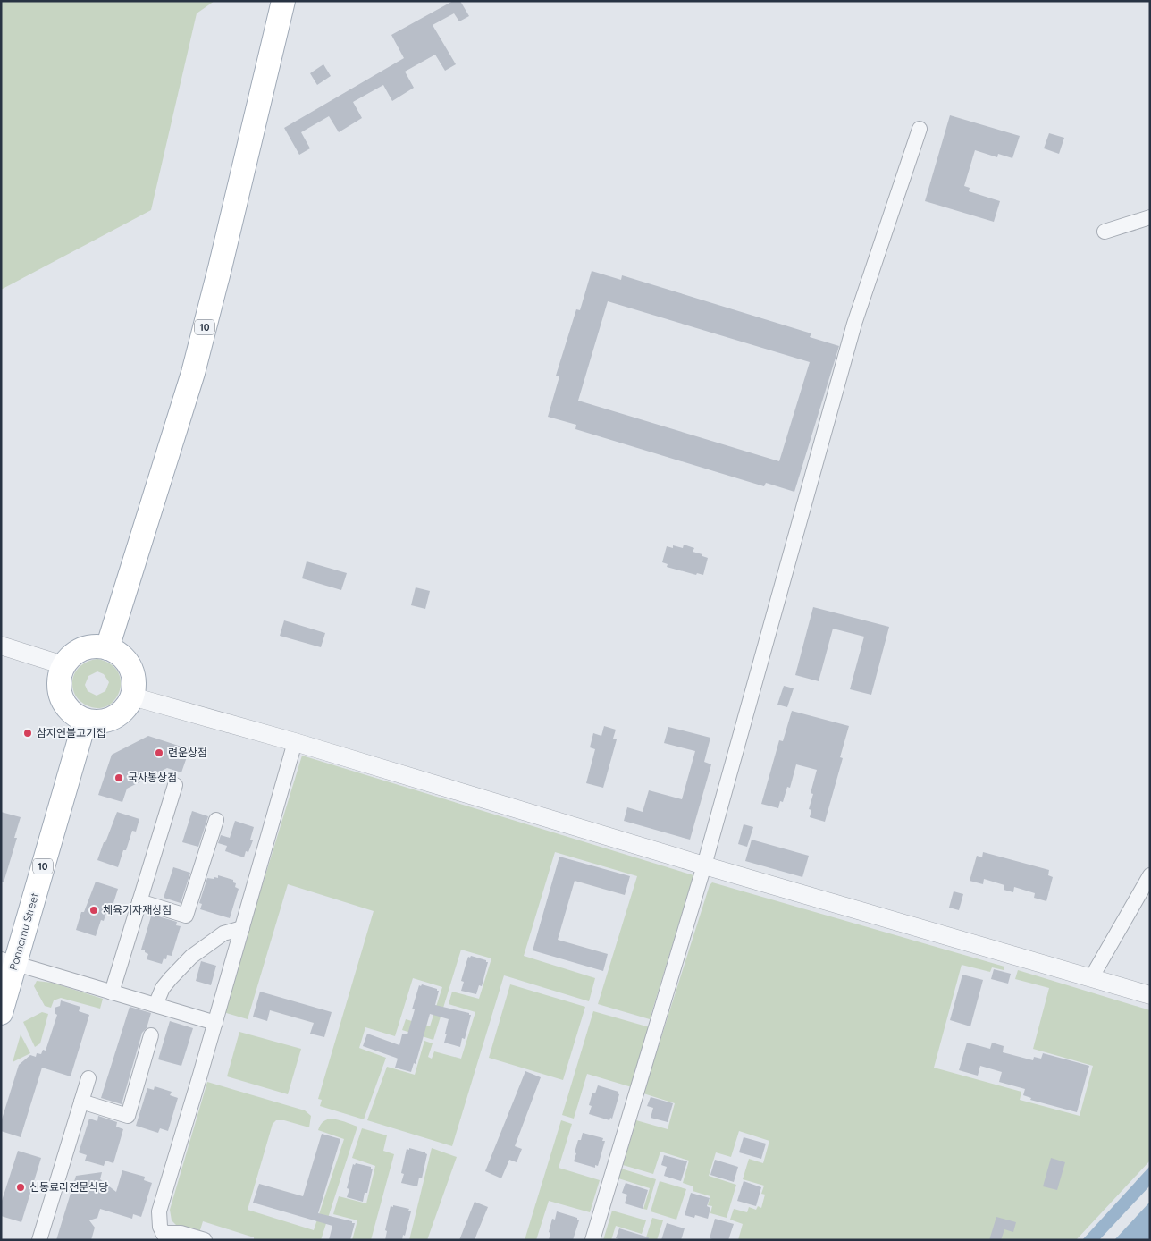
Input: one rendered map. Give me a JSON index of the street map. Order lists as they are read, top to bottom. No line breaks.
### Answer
{"streets":{"main road":["10","Ponnamu Street"]},"crossings":[["10","Ponnamu Street"]],"places":["삼지연불고기집","련운상점","국사봉상점","체육기자재상점","신동료리전문식당"]}
